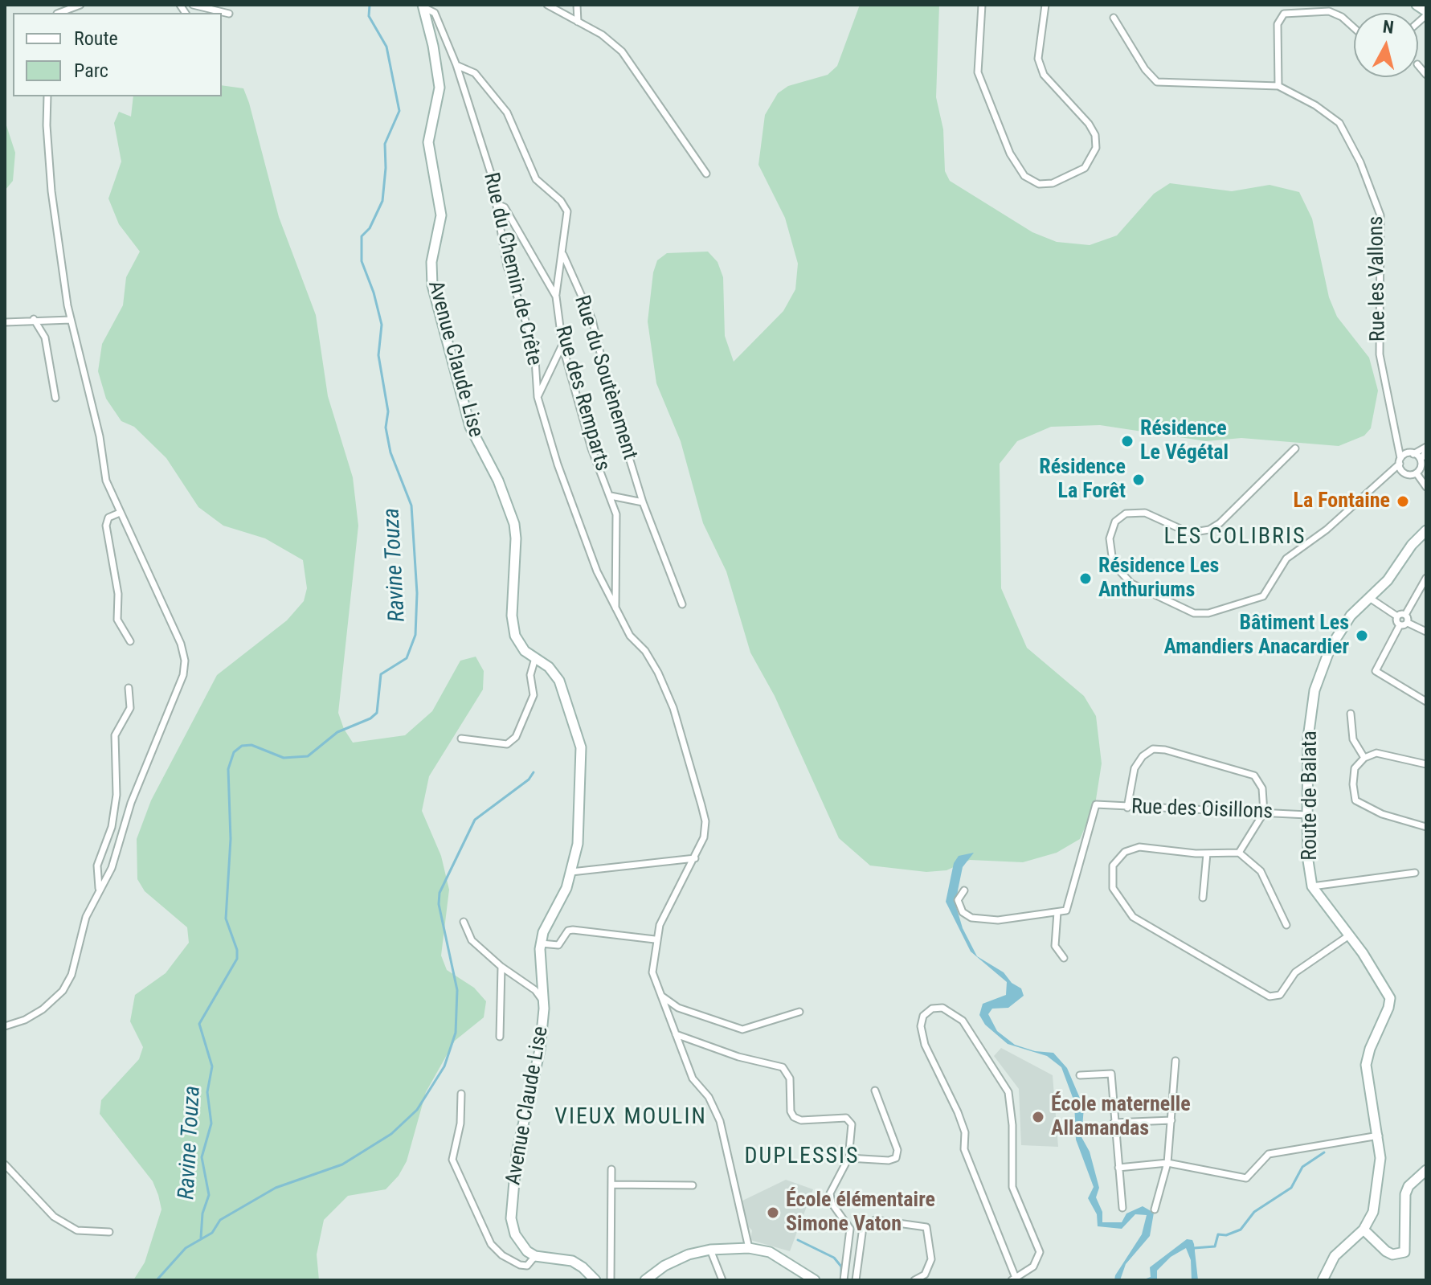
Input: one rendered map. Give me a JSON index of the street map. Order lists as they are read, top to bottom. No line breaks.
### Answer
{"streets":{"street":["Rue du Chemin de Crête","Rue les Vallons","Avenue Claude Lise","Rue du Soutènement","Rue des Remparts","Route de Balata","Rue des Oisillons"]},"crossings":[["Rue du Chemin de Crête","Avenue Claude Lise"],["Rue du Chemin de Crête","Rue des Remparts"],["Route de Balata","Rue des Oisillons"]],"districts":["LES COLIBRIS","VIEUX MOULIN","DUPLESSIS"],"water":["Ravine Touza"],"places":["Résidence Le Végétal","Résidence La Forêt","La Fontaine","Résidence Les Anthuriums","Bâtiment Les Amandiers Anacardier","École maternelle Allamandas","École élémentaire Simone Vaton"],"legend":["Route","Parc"],"north":"top"}
